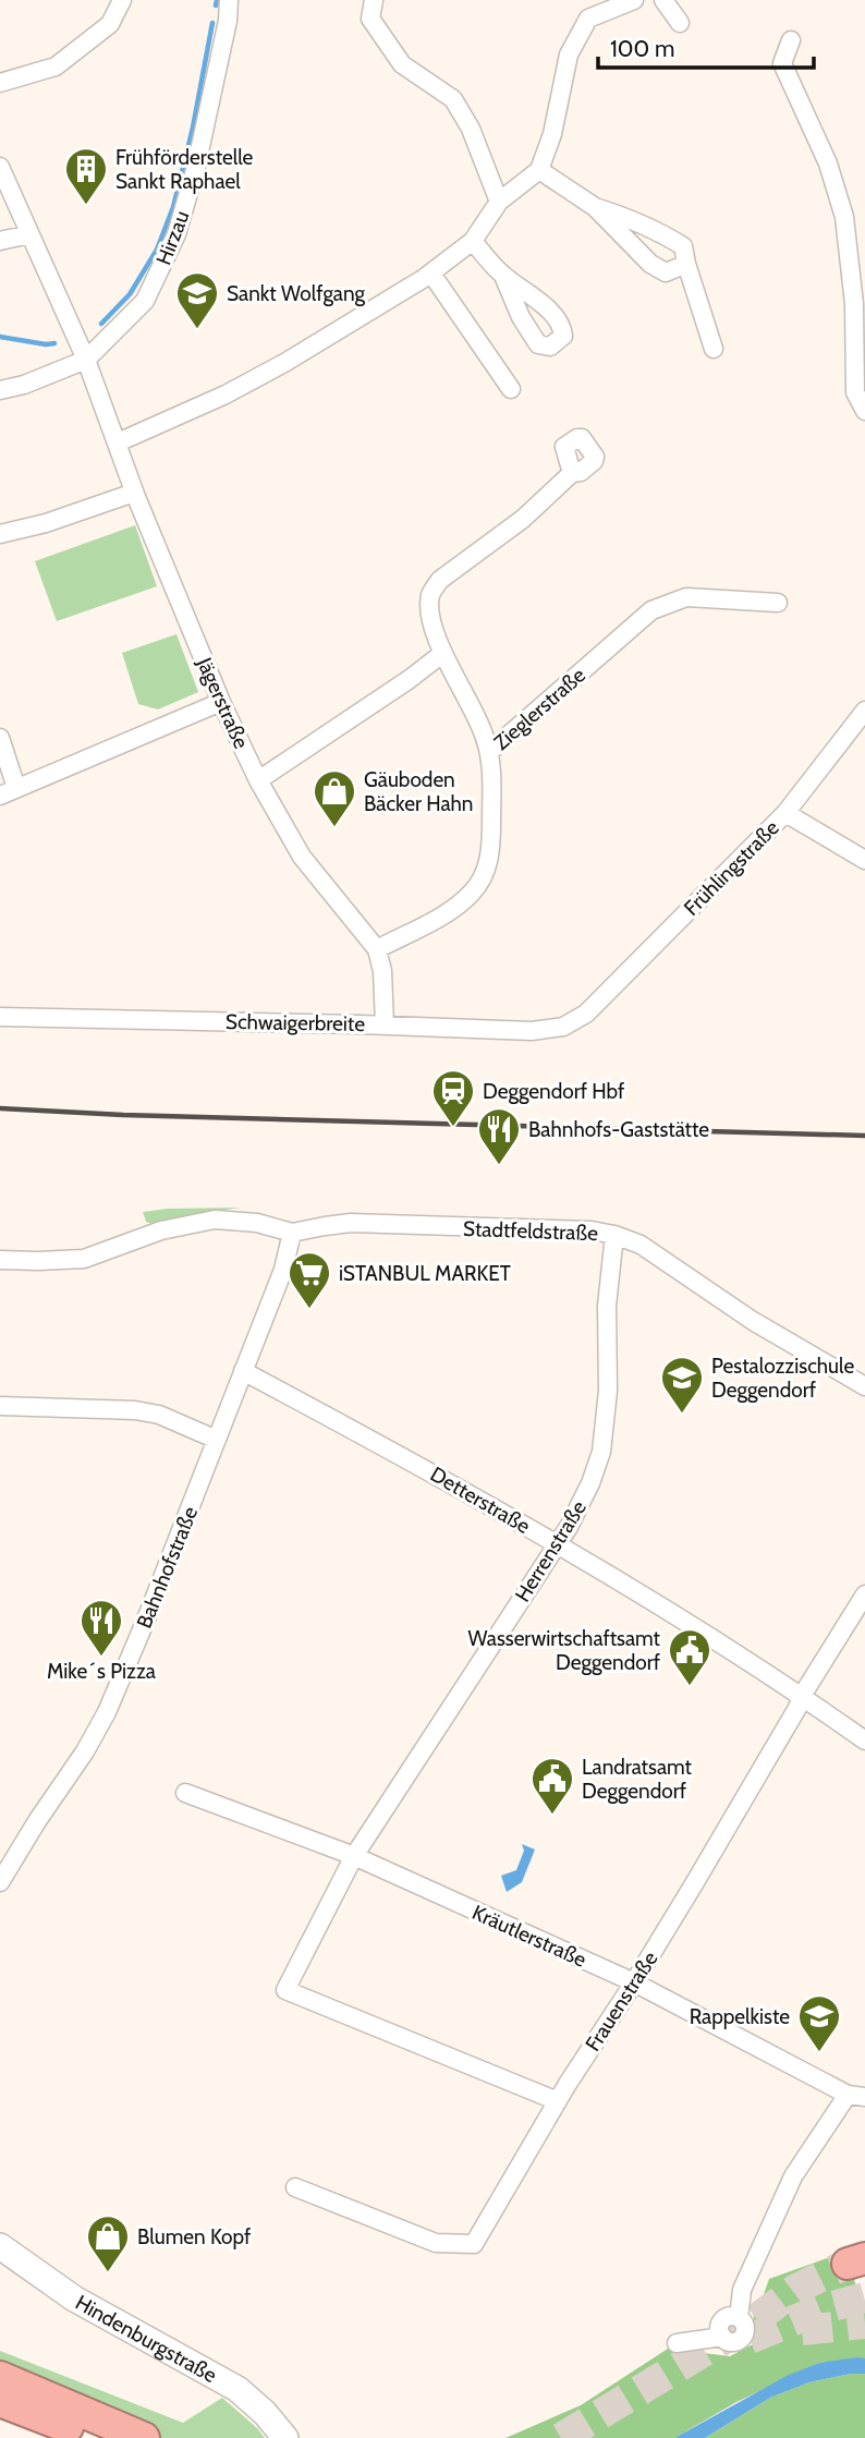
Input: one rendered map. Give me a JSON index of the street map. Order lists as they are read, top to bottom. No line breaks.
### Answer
{"streets":{"street":["Hirzau","Jägerstraße","Zieglerstraße","Frühlingstraße","Schwaigerbreite","Stadtfeldstraße","Detterstraße","Herrenstraße","Bahnhofstraße","Kräutlerstraße","Frauenstraße","Hindenburgstraße"]},"crossings":[["Hirzau","Jägerstraße"],["Jägerstraße","Zieglerstraße"],["Jägerstraße","Schwaigerbreite"],["Frühlingstraße","Schwaigerbreite"],["Stadtfeldstraße","Herrenstraße"],["Stadtfeldstraße","Bahnhofstraße"],["Detterstraße","Herrenstraße"],["Detterstraße","Bahnhofstraße"],["Detterstraße","Frauenstraße"],["Herrenstraße","Kräutlerstraße"],["Herrenstraße","Frauenstraße"],["Kräutlerstraße","Frauenstraße"]],"places":{"building":["Frühförderstelle Sankt Raphael"],"school or university":["Sankt Wolfgang","Pestalozzischule Deggendorf","Rappelkiste"],"shop":["Gäuboden Bäcker Hahn","Blumen Kopf"],"station":["Deggendorf Hbf"],"restaurant":["Bahnhofs-Gaststätte","Mike´s Pizza"],"supermarket":["iSTANBUL MARKET"],"public building":["Wasserwirtschaftsamt Deggendorf","Landratsamt Deggendorf"]},"scale_bar":"100 m"}
